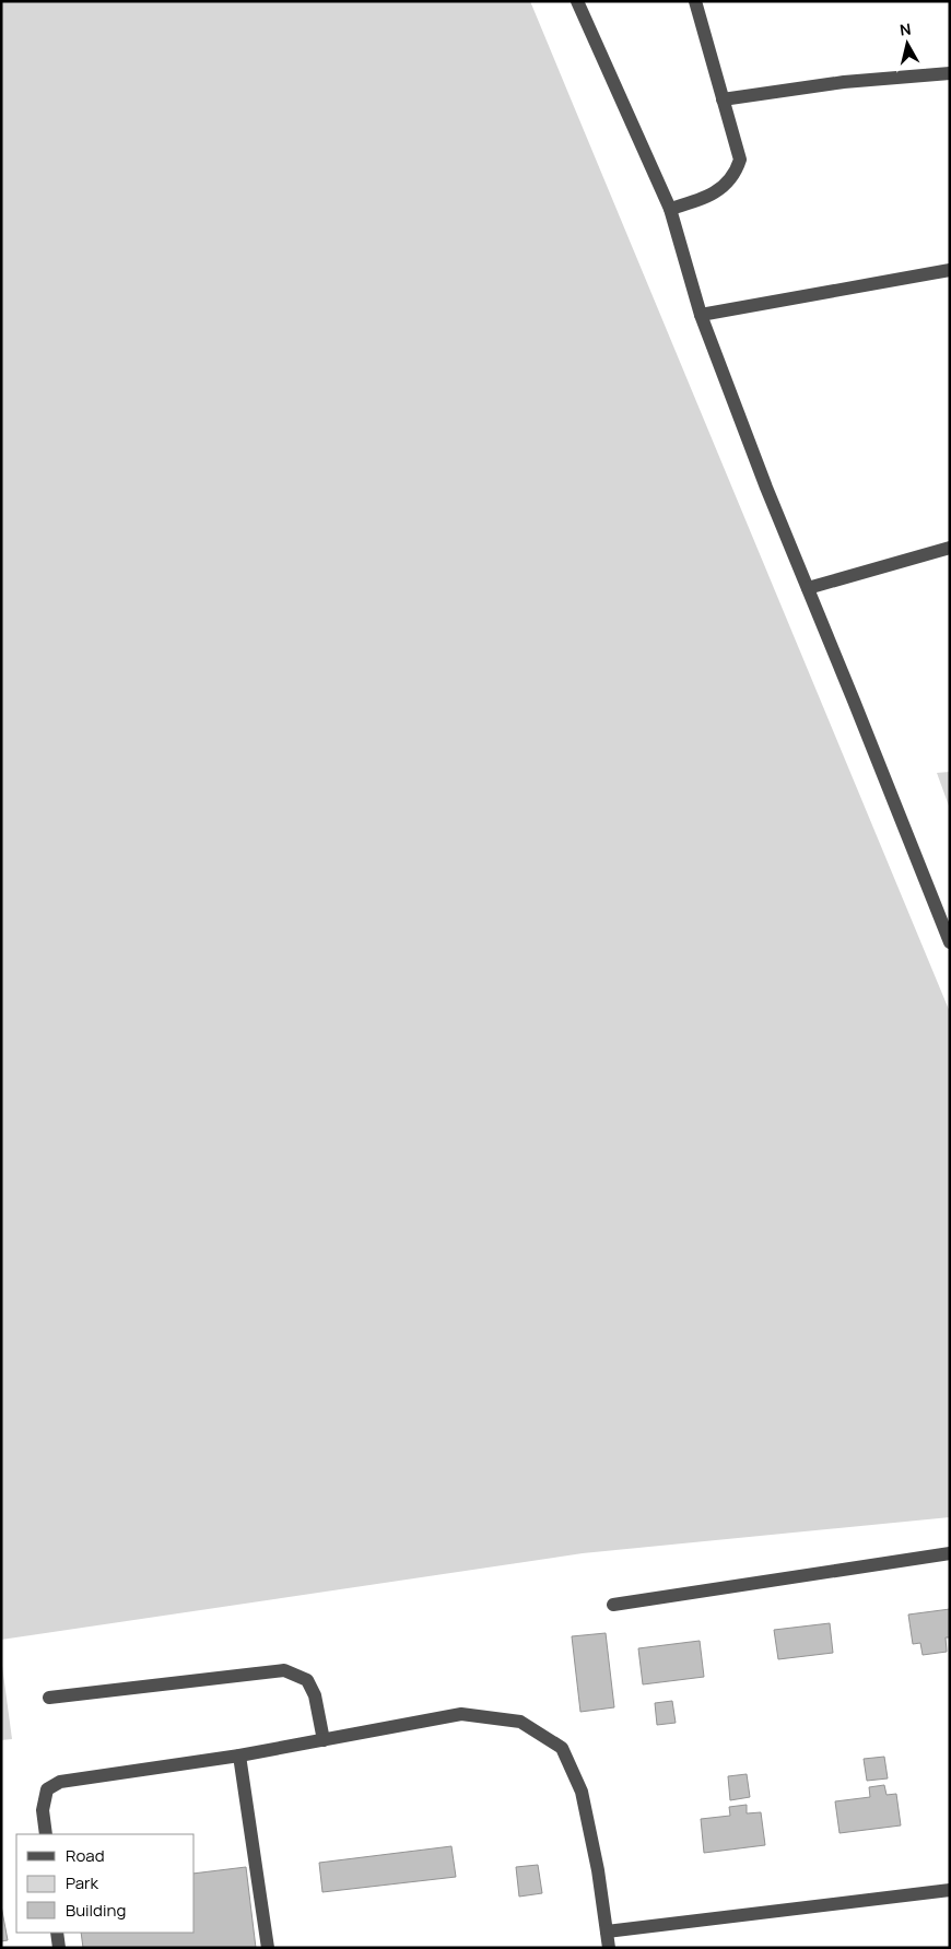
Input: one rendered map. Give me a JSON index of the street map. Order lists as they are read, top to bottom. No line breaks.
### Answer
{"legend":["Road","Park","Building"],"north":"top"}
